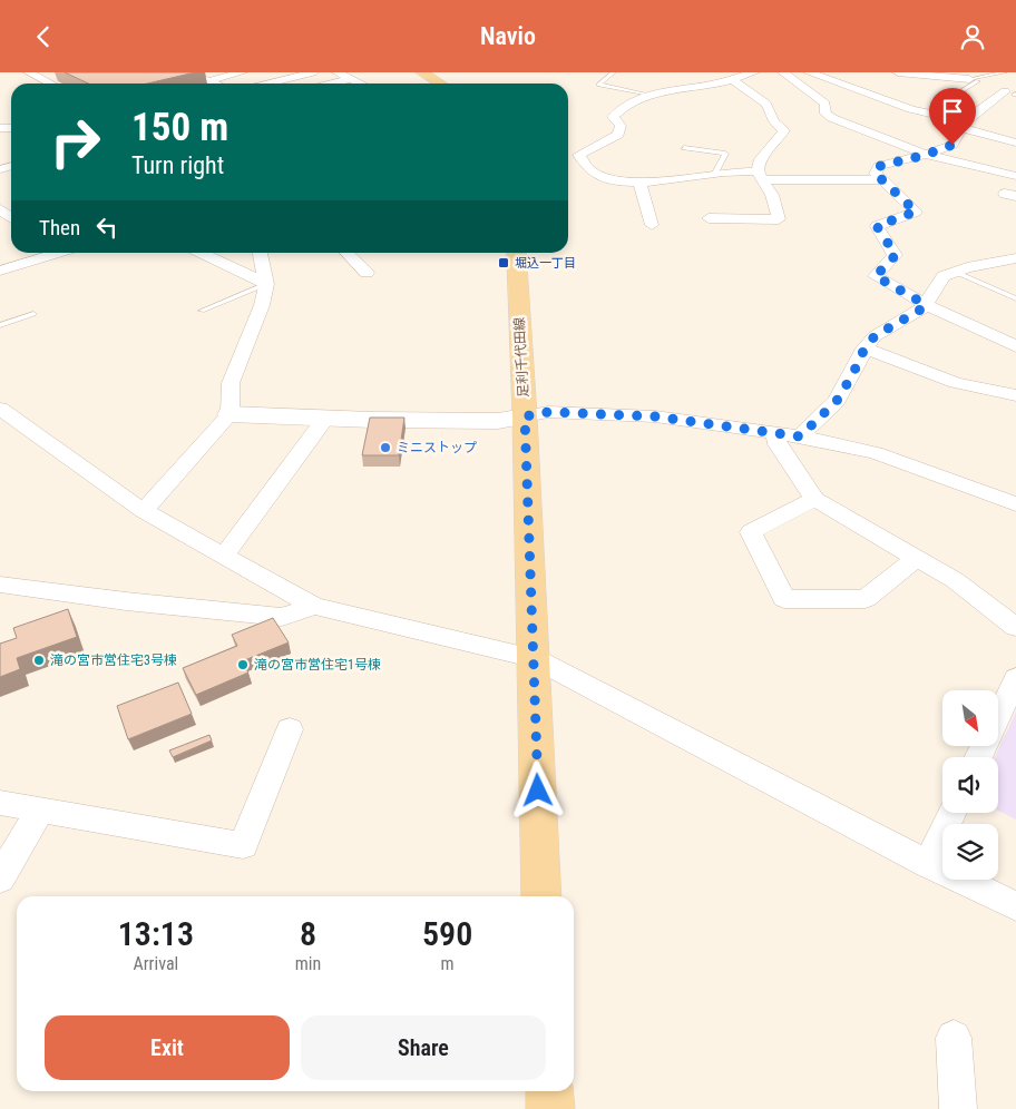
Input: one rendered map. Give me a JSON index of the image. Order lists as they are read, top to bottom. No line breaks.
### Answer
{"streets":{"main road":["足利千代田線"]},"places":{"transit":["堀込一丁目"],"other":["ミニストップ","滝の宮市営住宅3号棟","滝の宮市営住宅1号棟"]},"north":"bottom right","page":{"header":"Navio","turn":["150 m","Turn right"],"then":"Then","eta":["13:13","Arrival","8","min","590","m"],"buttons":["Exit","Share"]}}
